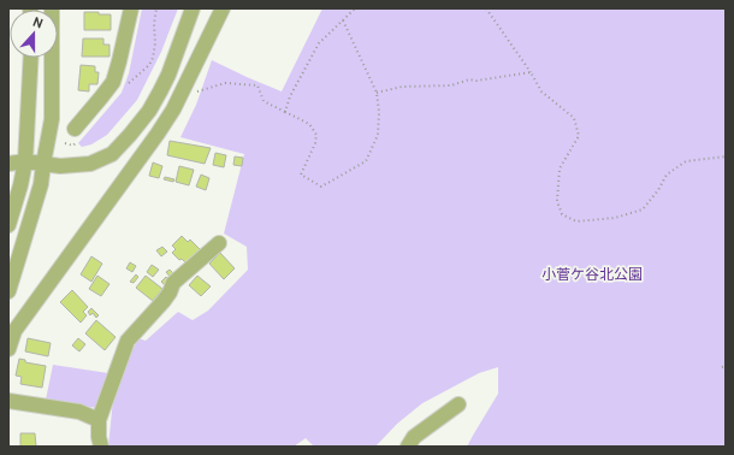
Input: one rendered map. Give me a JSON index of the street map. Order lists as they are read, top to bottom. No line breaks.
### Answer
{"parks":["小菅ケ谷北公園"],"north":"top"}
